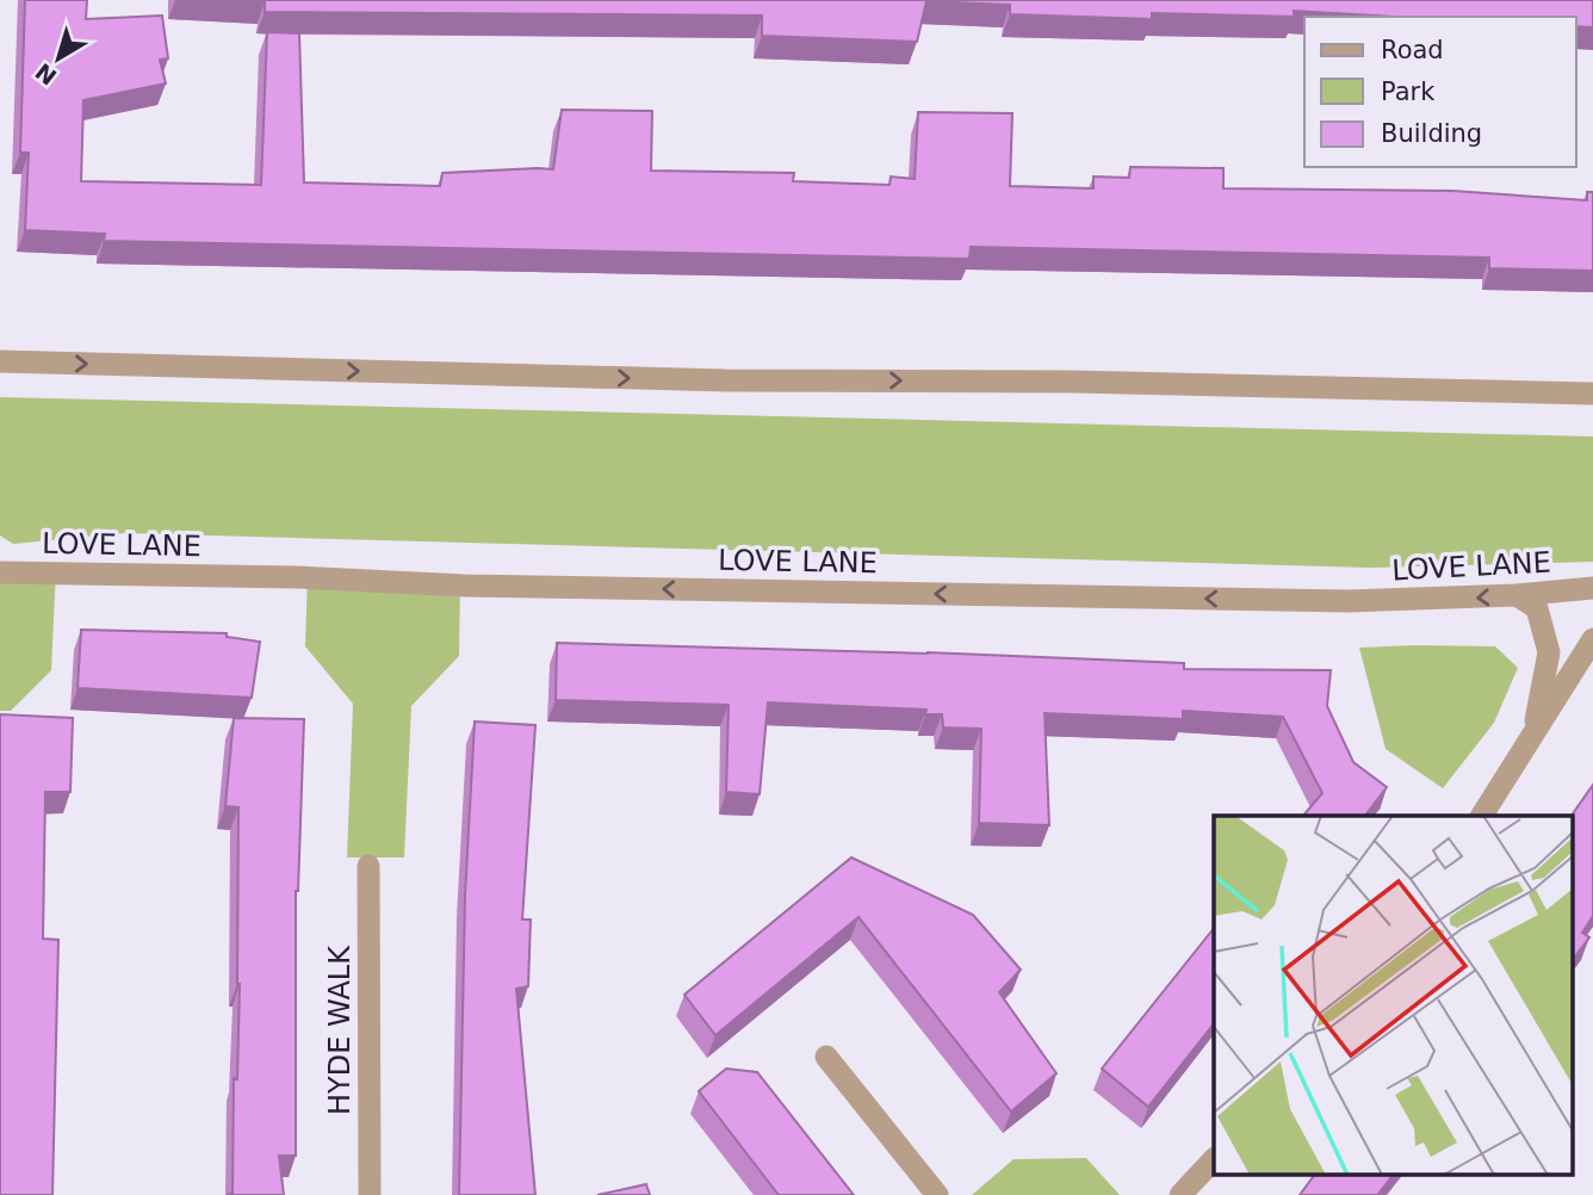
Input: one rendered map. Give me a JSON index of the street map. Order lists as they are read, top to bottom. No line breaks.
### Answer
{"streets":{"street":["LOVE LANE","HYDE WALK"]},"one_way":["LOVE LANE"],"legend":["Road","Park","Building"],"north":"bottom left"}
